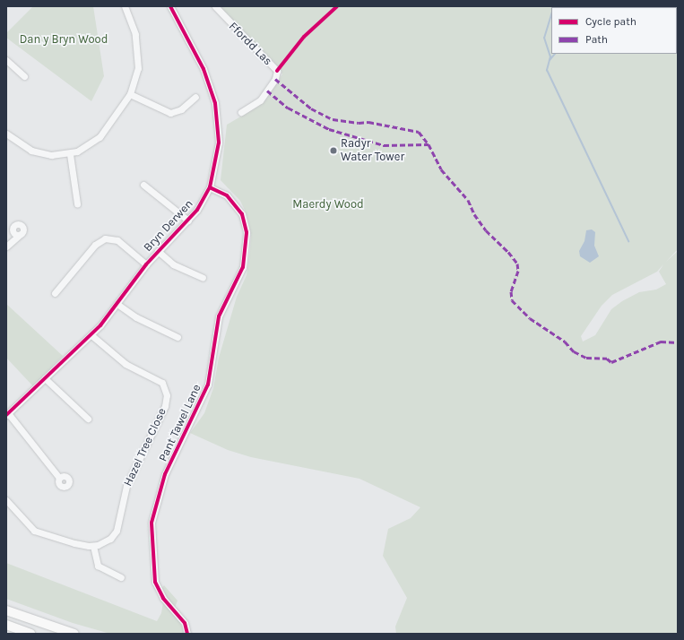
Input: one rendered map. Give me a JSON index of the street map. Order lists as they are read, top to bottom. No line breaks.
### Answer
{"streets":{"street":["Ffordd Las","Bryn Derwen","Pant Tawel Lane","Hazel Tree Close"]},"crossings":[["Bryn Derwen","Pant Tawel Lane"],["Bryn Derwen","Hazel Tree Close"]],"parks":["Dan y Bryn Wood","Maerdy Wood"],"places":["Radyr Water Tower"],"legend":["Cycle path","Path"]}
